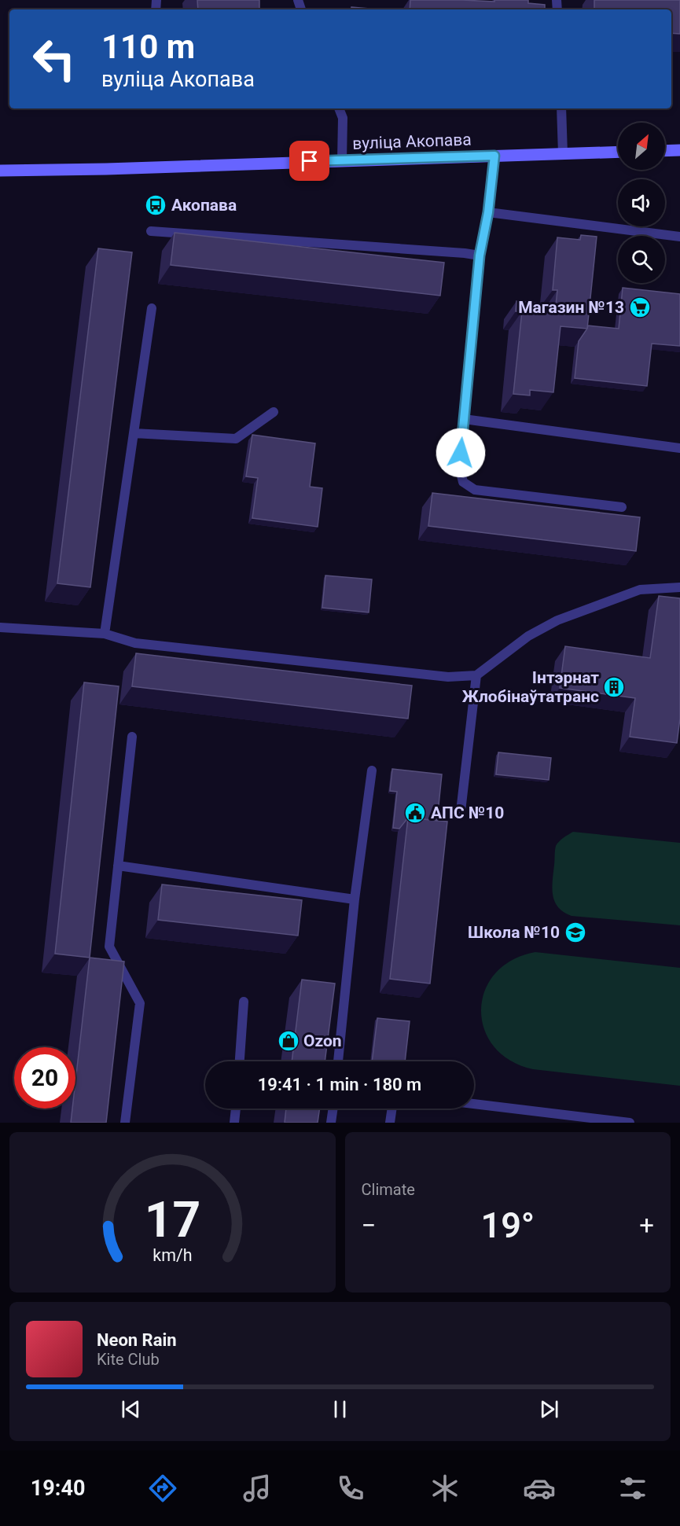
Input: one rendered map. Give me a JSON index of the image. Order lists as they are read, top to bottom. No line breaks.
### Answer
{"streets":{"main road":["вуліца Акопава"]},"places":{"bus stop":["Акопава"],"supermarket":["Магазин №13"],"building":["Інтэрнат Жлобінаўтатранс"],"public building":["АПС №10"],"school or university":["Школа №10"],"shop":["Ozon"]},"north":"top right","page":{"turn":["110 m","вуліца Акопава"],"limit":"20","trip":"19:41 · 1 min · 180 m","tile":"Climate","heat":["−","19°","+"],"song":["Neon Rain","Kite Club"],"tabs":"19:40","gauge":["17","km/h"]}}
